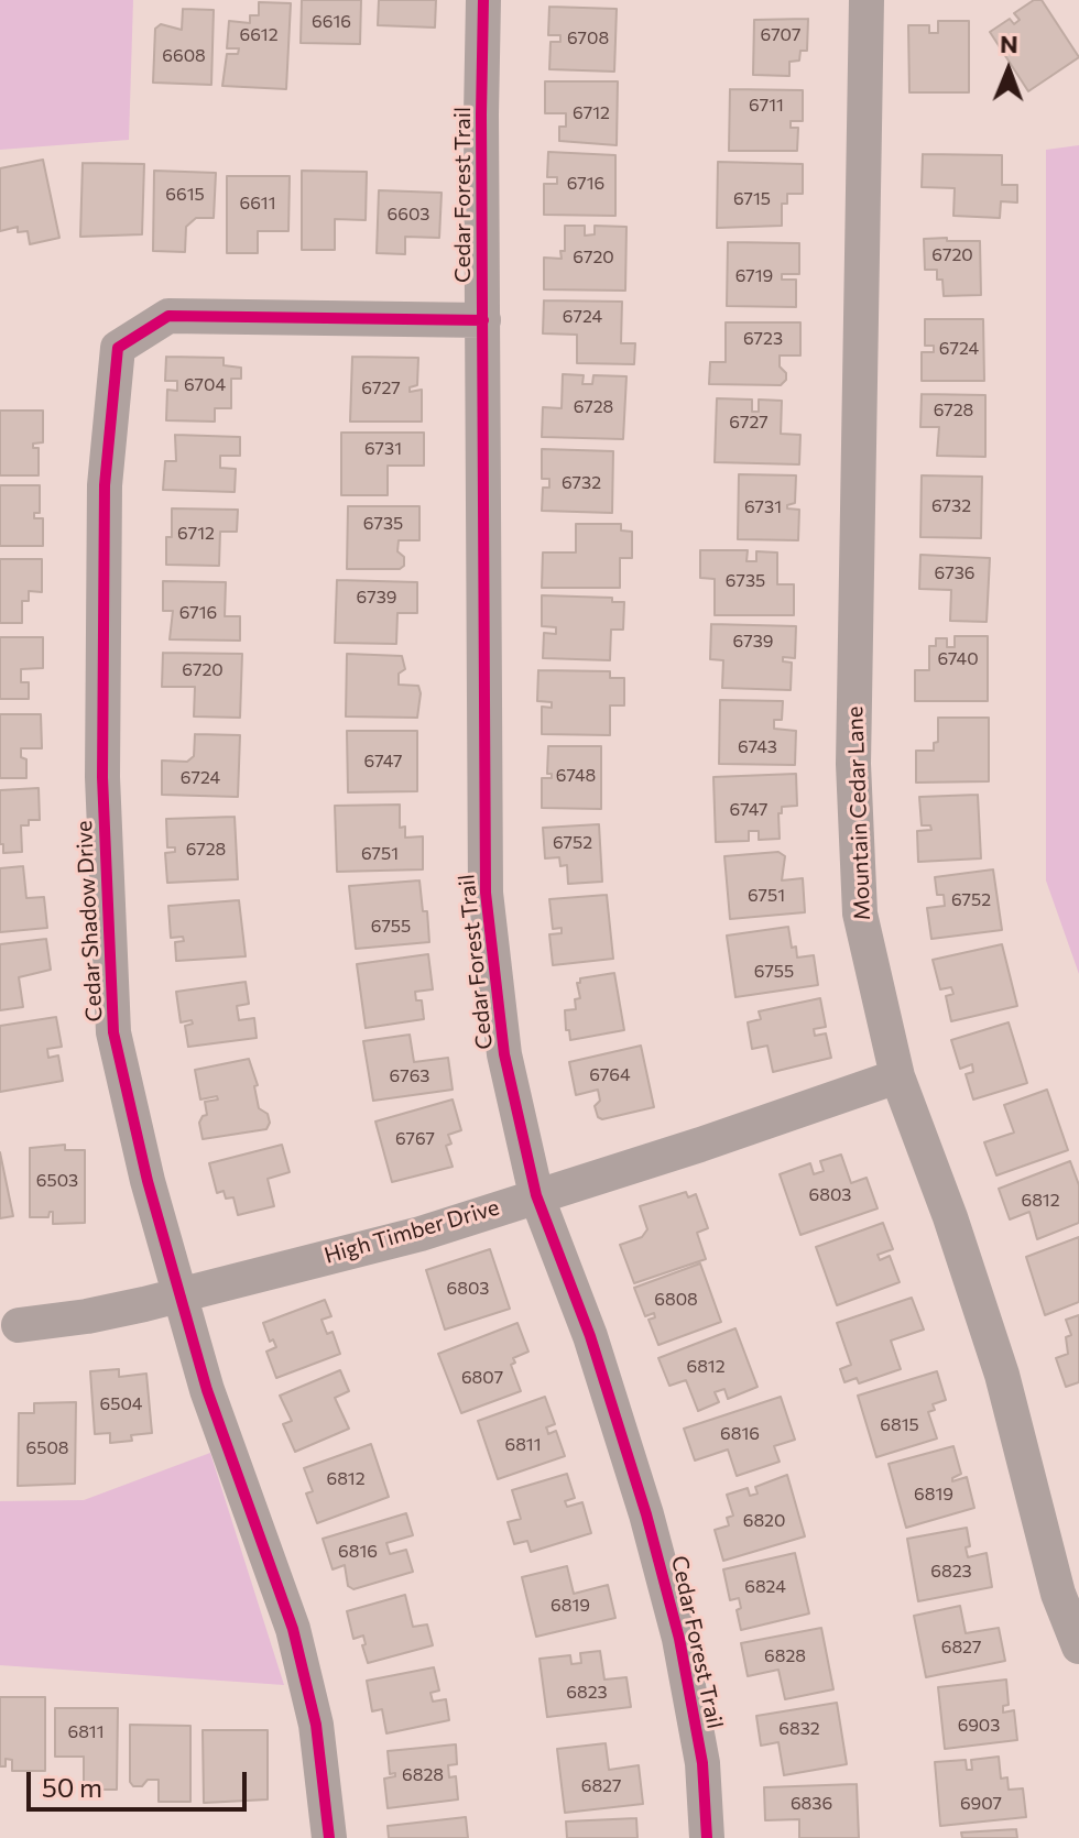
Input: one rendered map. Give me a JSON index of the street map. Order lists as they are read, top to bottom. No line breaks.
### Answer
{"streets":{"street":["Cedar Forest Trail","Mountain Cedar Lane","Cedar Shadow Drive","High Timber Drive"]},"crossings":[["Cedar Forest Trail","Cedar Shadow Drive"],["Cedar Forest Trail","High Timber Drive"],["Mountain Cedar Lane","High Timber Drive"],["Cedar Shadow Drive","High Timber Drive"]],"house_numbers":["6616","6612","6707","6708","6608","6711","6712","6716","6615","6715","6611","6603","6720","6720","6719","6724","6723","6724","6704","6727","6728","6728","6727","6731","6732","6732","6731","6735","6712","6736","6735","6739","6716","6739","6740","6720","6743","6747","6748","6724","6747","6752","6728","6751","6751","6752","6755","6755","6764","6763","6767","6503","6803","6812","6803","6808","6812","6807","6504","6815","6816","6811","6508","6812","6819","6820","6816","6823","6824","6819","6827","6828","6823","6903","6832","6811","6828","6827","6836","6907"],"scale_bar":"50 m","north":"top"}
